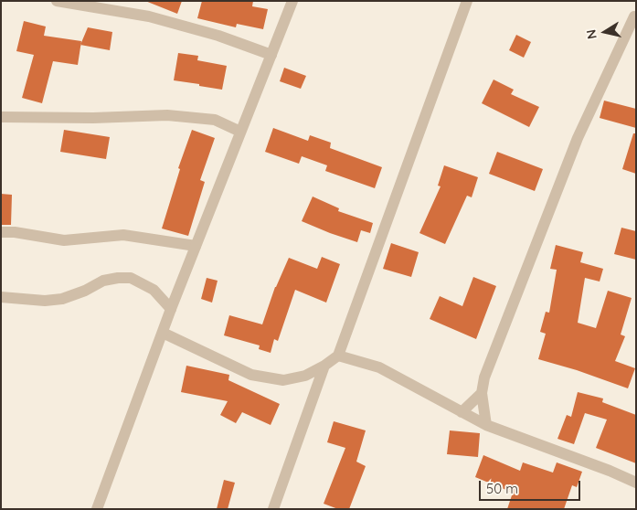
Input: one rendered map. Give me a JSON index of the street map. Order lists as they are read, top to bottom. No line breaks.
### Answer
{"scale_bar":"50 m","north":"left"}
